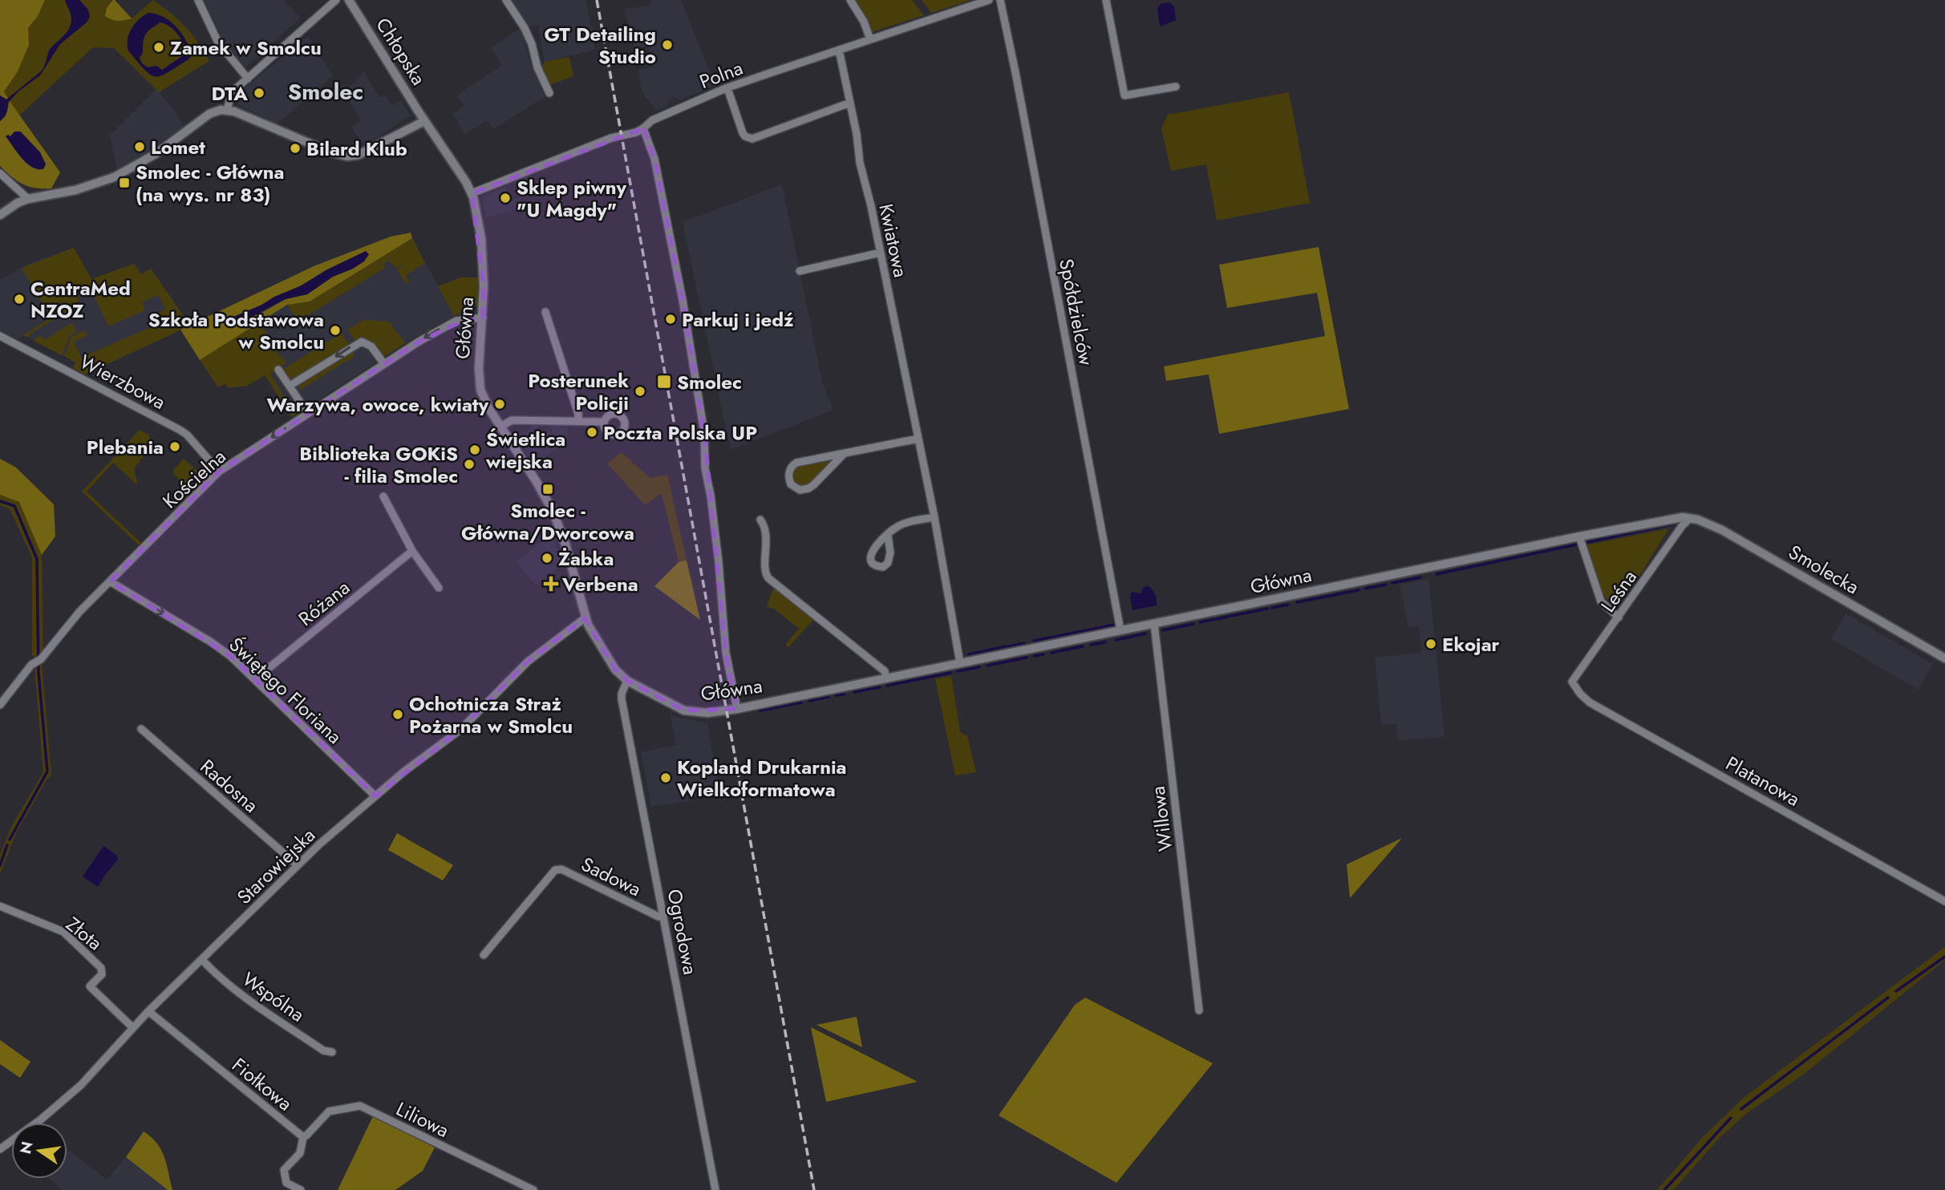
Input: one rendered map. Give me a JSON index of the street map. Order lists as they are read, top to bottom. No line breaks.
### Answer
{"streets":{"street":["Chłopska","Polna","Kwiatowa","Spółdzielców","Główna","Wierzbowa","Kościelna","Smolecka","Leśna","Różana","Świętego Floriana","Platanowa","Radosna","Willowa","Starowiejska","Sadowa","Ogrodowa","Złota","Wspólna","Fiołkowa","Liliowa"]},"crossings":[["Chłopska","Główna"],["Polna","Kwiatowa"],["Polna","Główna"],["Kwiatowa","Główna"],["Spółdzielców","Główna"],["Główna","Kościelna"],["Główna","Smolecka"],["Główna","Leśna"],["Główna","Willowa"],["Główna","Starowiejska"],["Główna","Ogrodowa"],["Wierzbowa","Kościelna"],["Kościelna","Świętego Floriana"],["Smolecka","Leśna"],["Leśna","Platanowa"],["Różana","Świętego Floriana"],["Świętego Floriana","Starowiejska"],["Radosna","Starowiejska"],["Starowiejska","Złota"],["Starowiejska","Wspólna"],["Starowiejska","Fiołkowa"],["Sadowa","Ogrodowa"],["Fiołkowa","Liliowa"]],"one_way":["Świętego Floriana"],"districts":["Smolec"],"places":{"other":["GT Detailing Studio","Zamek w Smolcu","DTA","Lomet","Bilard Klub","Sklep piwny \"U Magdy\"","CentraMed NZOZ","Parkuj i jedź","Szkoła Podstawowa w Smolcu","Posterunek Policji","Warzywa, owoce, kwiaty","Poczta Polska UP","Plebania","Świetlica wiejska","Biblioteka GOKiS - filia Smolec","Żabka","Ekojar","Ochotnicza Straż Pożarna w Smolcu","Kopland Drukarnia Wielkoformatowa"],"transit":["Smolec - Główna (na wys. nr 83)","Smolec","Smolec - Główna/Dworcowa"],"health":["Verbena"]},"north":"left"}
